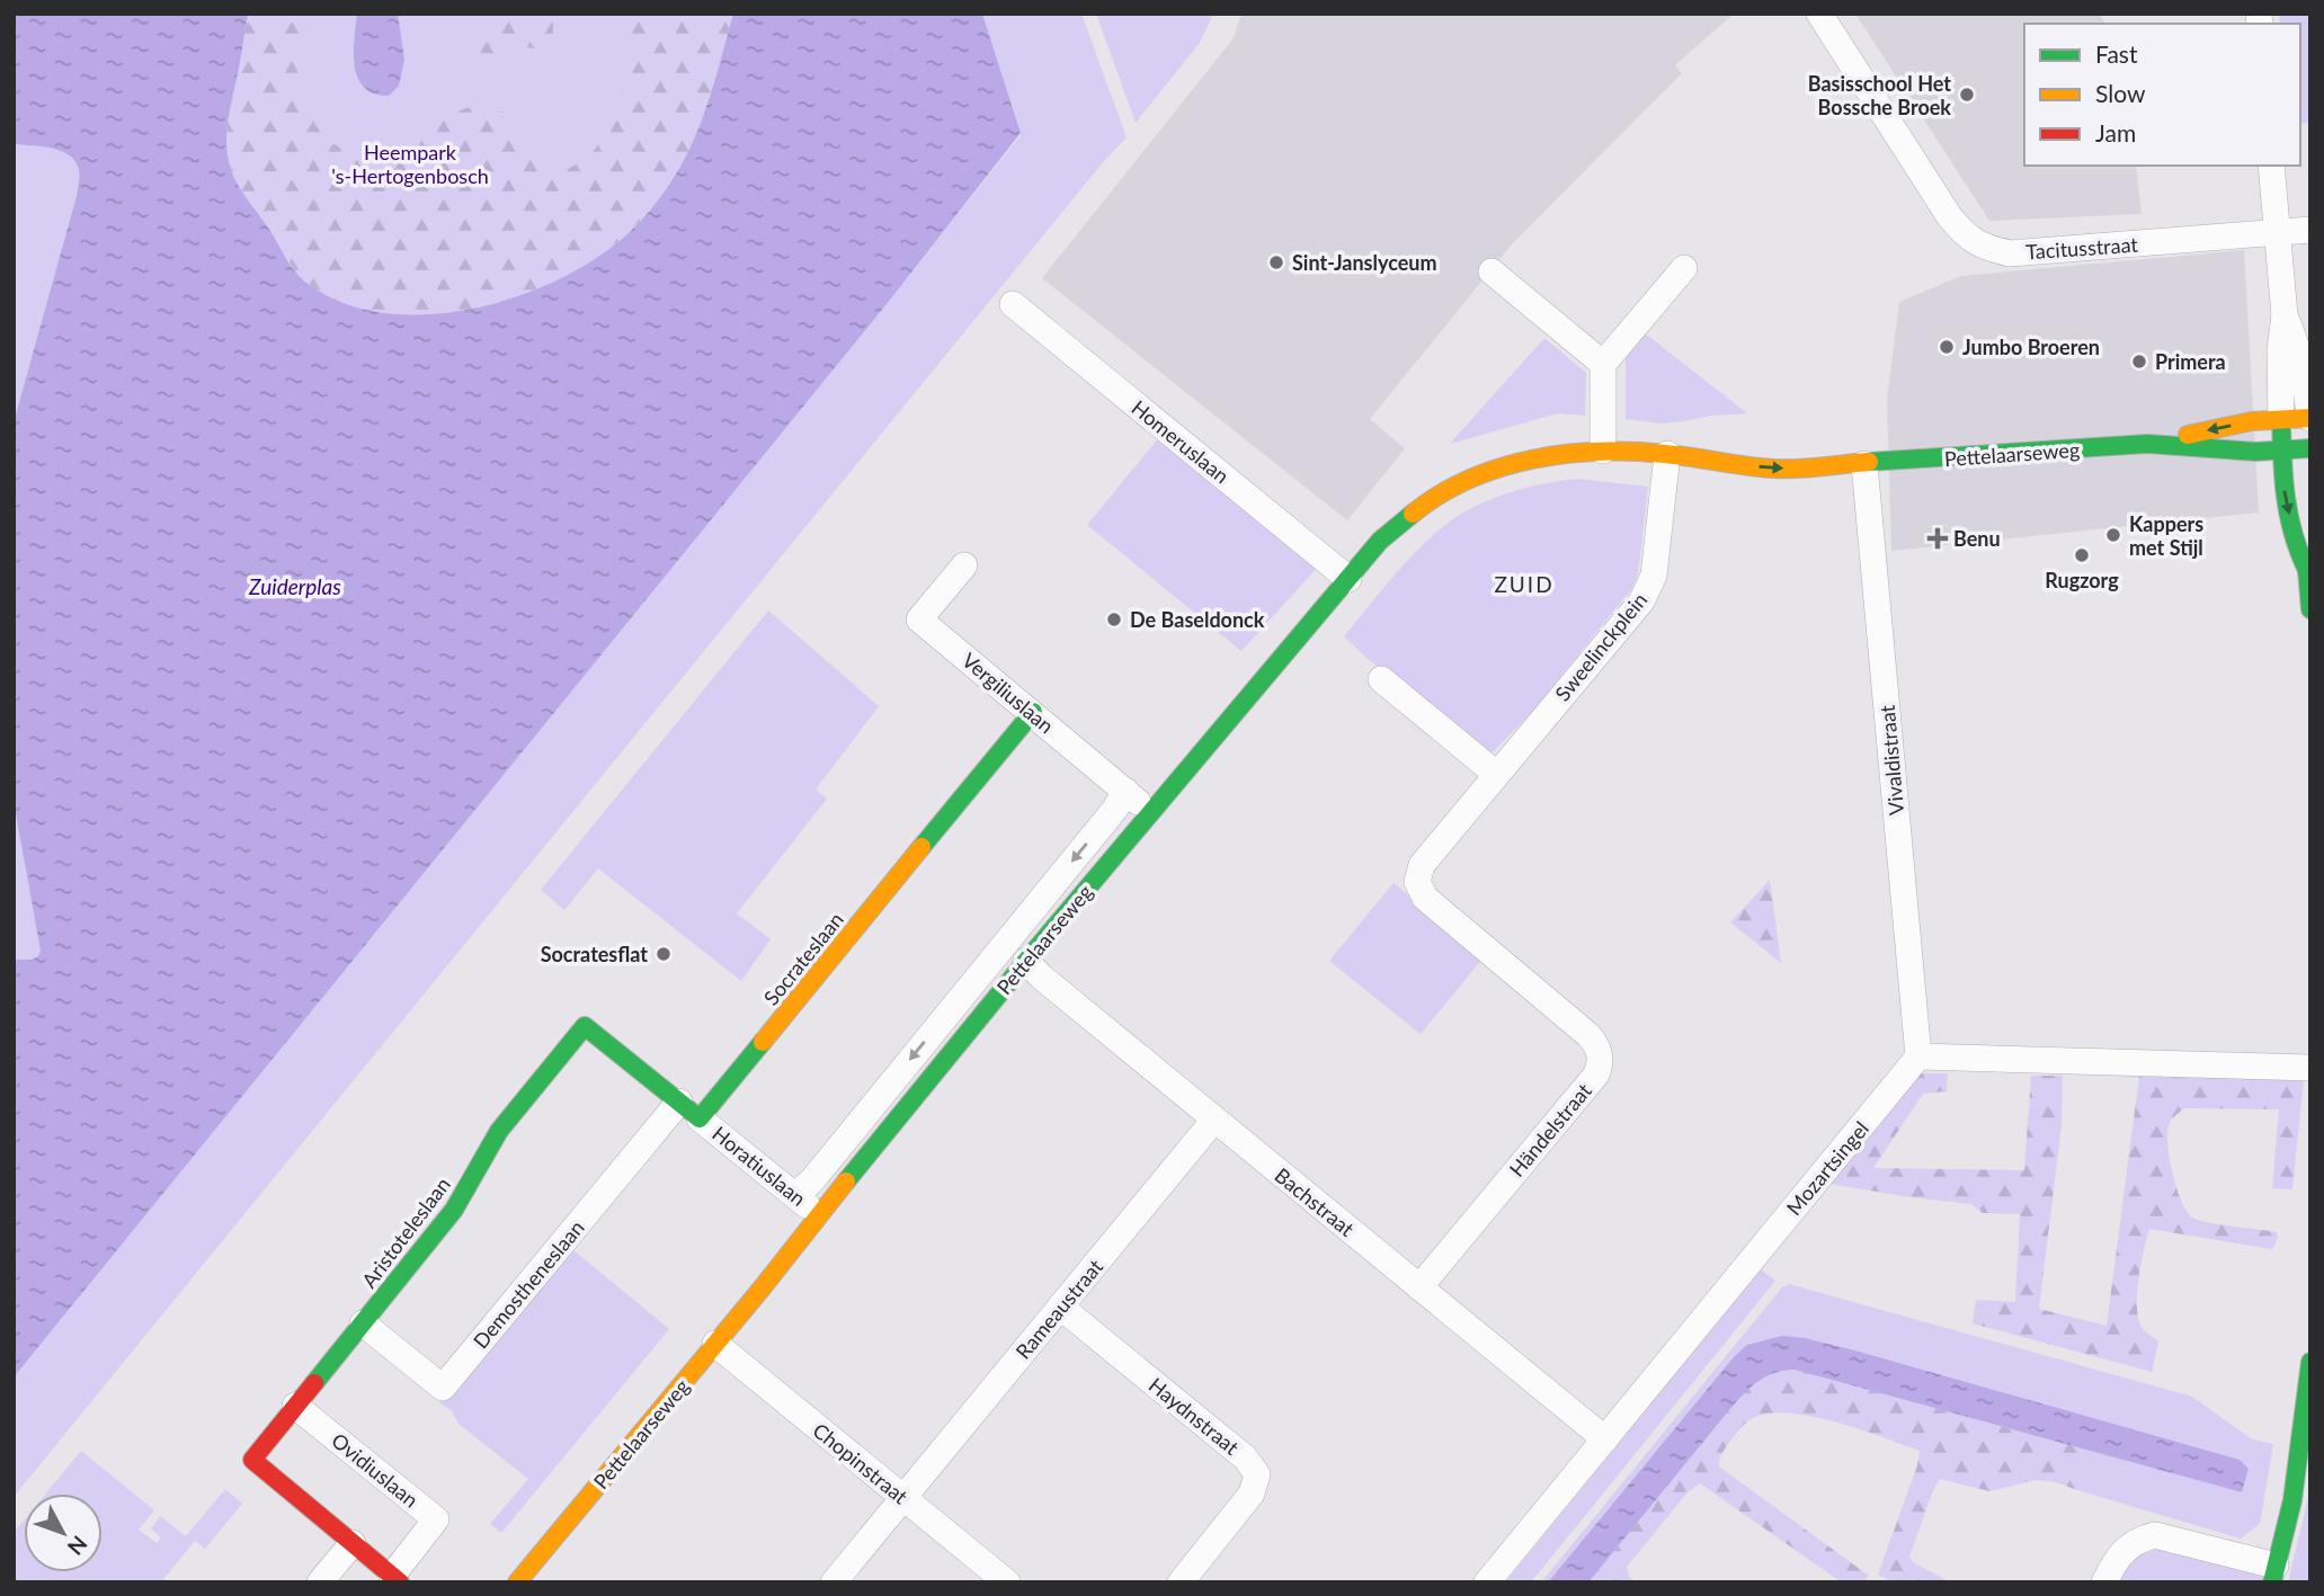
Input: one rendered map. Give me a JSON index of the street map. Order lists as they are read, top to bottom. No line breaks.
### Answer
{"streets":{"street":["Tacitusstraat","Homeruslaan","Pettelaarseweg","Sweelinckplein","Vergiliuslaan","Vivaldistraat","Socrateslaan","Händelstraat","Horatiuslaan","Mozartsingel","Bachstraat","Aristoteleslaan","Demostheneslaan","Rameaustraat","Haydnstraat","Chopinstraat","Ovidiuslaan"]},"crossings":[["Homeruslaan","Pettelaarseweg"],["Pettelaarseweg","Sweelinckplein"],["Pettelaarseweg","Vergiliuslaan"],["Pettelaarseweg","Vivaldistraat"],["Pettelaarseweg","Horatiuslaan"],["Pettelaarseweg","Bachstraat"],["Pettelaarseweg","Chopinstraat"],["Sweelinckplein","Händelstraat"],["Vergiliuslaan","Socrateslaan"],["Vivaldistraat","Mozartsingel"],["Socrateslaan","Horatiuslaan"],["Socrateslaan","Aristoteleslaan"],["Socrateslaan","Demostheneslaan"],["Händelstraat","Bachstraat"],["Horatiuslaan","Aristoteleslaan"],["Horatiuslaan","Demostheneslaan"],["Mozartsingel","Bachstraat"],["Bachstraat","Rameaustraat"],["Aristoteleslaan","Demostheneslaan"],["Aristoteleslaan","Ovidiuslaan"],["Rameaustraat","Haydnstraat"],["Rameaustraat","Chopinstraat"]],"districts":["ZUID"],"water":["Zuiderplas"],"parks":["Heempark 's-Hertogenbosch"],"places":{"other":["Basisschool Het Bossche Broek","Sint-Janslyceum","Jumbo Broeren","Primera","Kappers met Stijl","Rugzorg","De Baseldonck","Socratesflat"],"health":["Benu"]},"legend":["Fast","Slow","Jam"],"north":"bottom right"}
